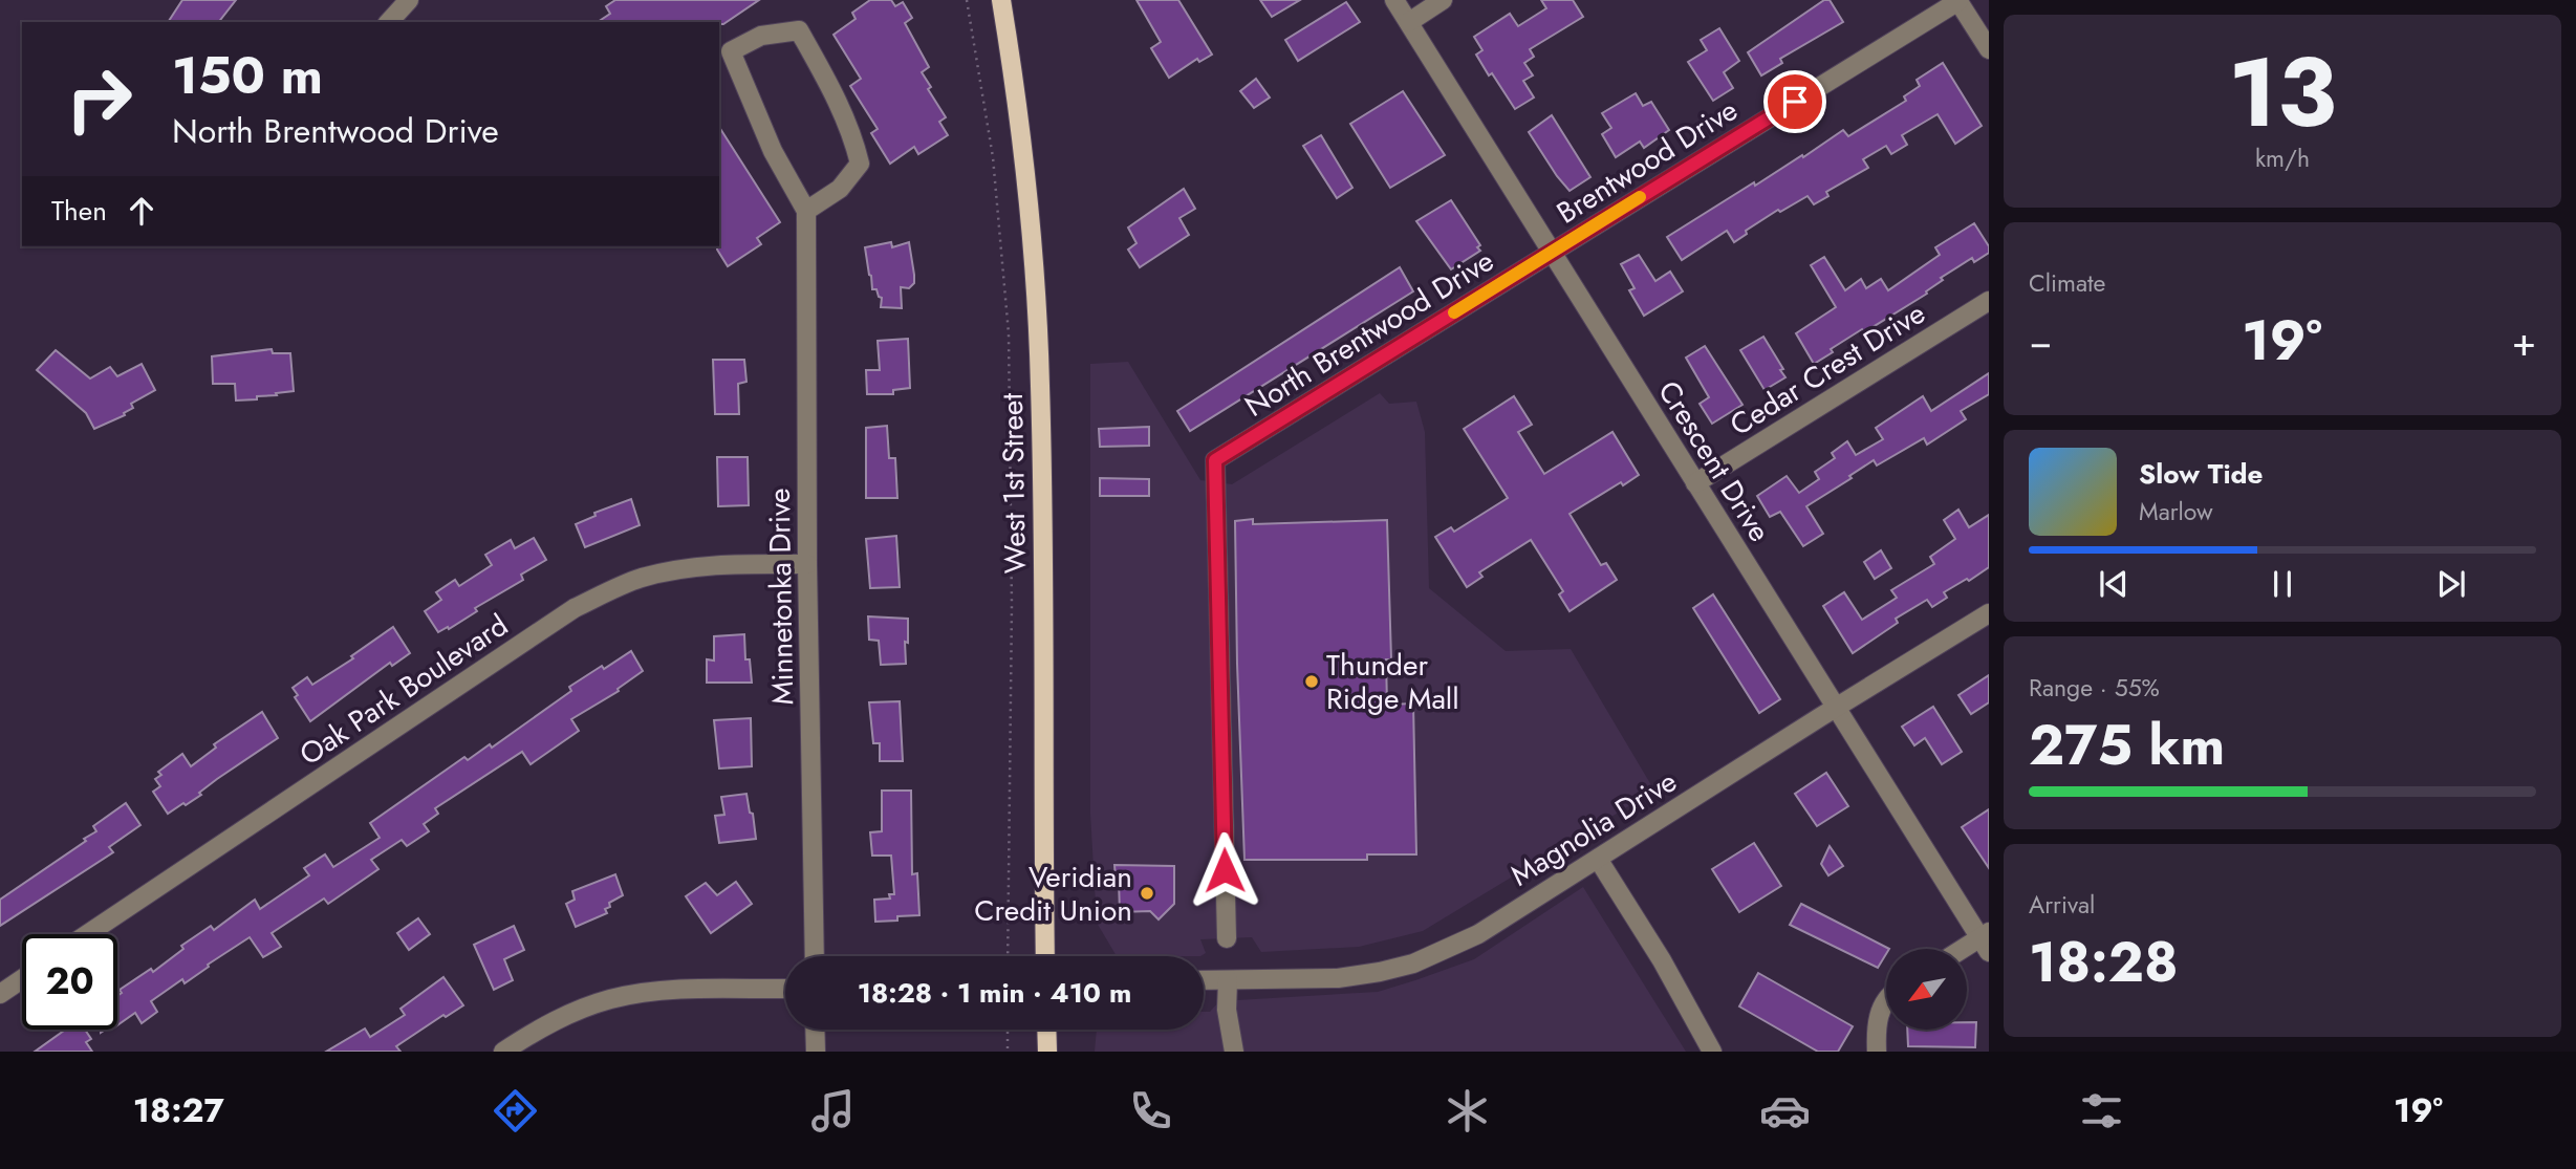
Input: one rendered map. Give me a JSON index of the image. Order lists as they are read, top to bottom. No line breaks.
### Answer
{"streets":{"main road":["West 1st Street"],"street":["Brentwood Drive","North Brentwood Drive","Cedar Crest Drive","Crescent Drive","Minnetonka Drive","Oak Park Boulevard","Magnolia Drive"]},"crossings":[["Brentwood Drive","North Brentwood Drive"],["Brentwood Drive","Crescent Drive"],["North Brentwood Drive","Crescent Drive"],["Cedar Crest Drive","Crescent Drive"],["Crescent Drive","Magnolia Drive"],["Minnetonka Drive","Oak Park Boulevard"]],"places":["Thunder Ridge Mall","Veridian Credit Union"],"north":"bottom left","page":{"tile":[["13","km/h"],"Climate",["Range · 55%","275 km"],["Arrival","18:28"]],"turn":["150 m","North Brentwood Drive"],"then":"Then","heat":["−","19°","+"],"song":["Slow Tide","Marlow"],"limit":"20","trip":"18:28 · 1 min · 410 m","tabs":["18:27","19°"]}}
